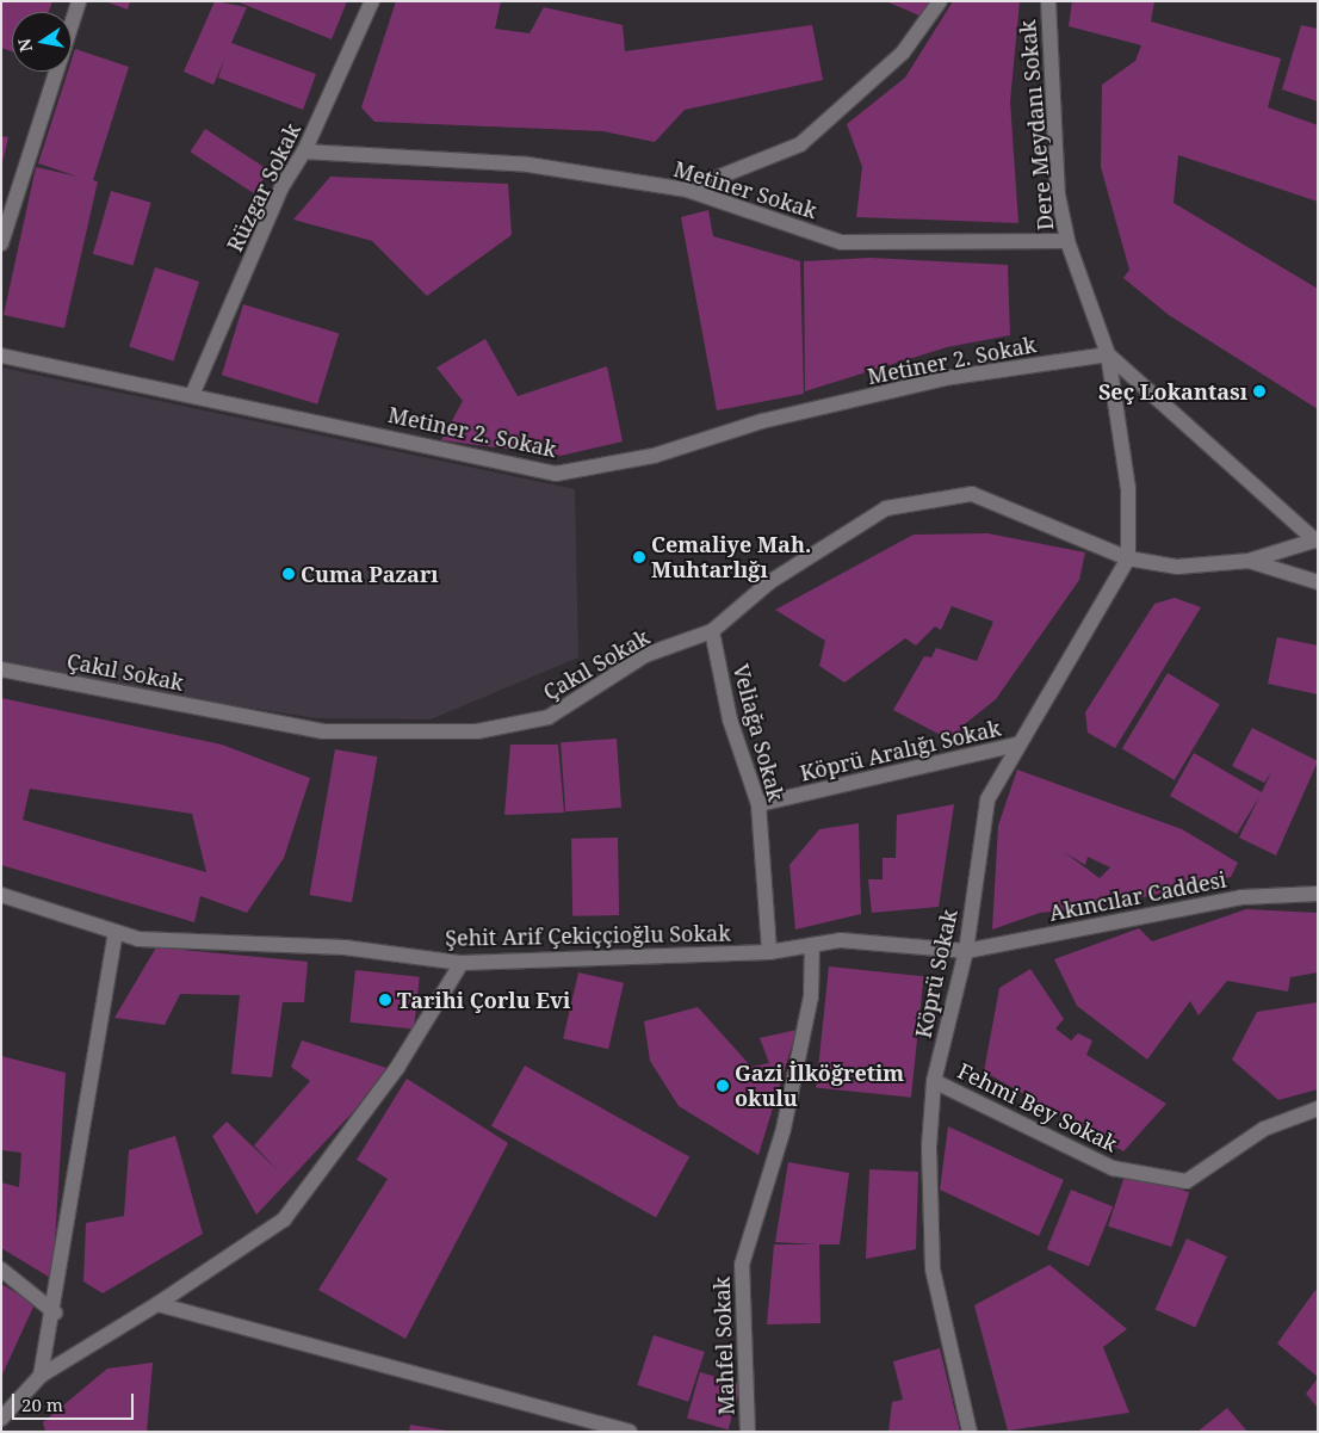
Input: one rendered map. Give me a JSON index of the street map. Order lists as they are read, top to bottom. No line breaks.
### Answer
{"streets":{"street":["Dere Meydanı Sokak","Rüzgar Sokak","Metiner Sokak","Metiner 2. Sokak","Çakıl Sokak","Veliağa Sokak","Köprü Aralığı Sokak","Akıncılar Caddesi","Şehit Arif Çekiççioğlu Sokak","Köprü Sokak","Fehmi Bey Sokak","Mahfel Sokak"]},"crossings":[["Dere Meydanı Sokak","Metiner Sokak"],["Dere Meydanı Sokak","Metiner 2. Sokak"],["Dere Meydanı Sokak","Çakıl Sokak"],["Dere Meydanı Sokak","Köprü Sokak"],["Rüzgar Sokak","Metiner Sokak"],["Rüzgar Sokak","Metiner 2. Sokak"],["Çakıl Sokak","Veliağa Sokak"],["Çakıl Sokak","Köprü Sokak"],["Veliağa Sokak","Köprü Aralığı Sokak"],["Veliağa Sokak","Şehit Arif Çekiççioğlu Sokak"],["Köprü Aralığı Sokak","Köprü Sokak"],["Akıncılar Caddesi","Şehit Arif Çekiççioğlu Sokak"],["Akıncılar Caddesi","Köprü Sokak"],["Şehit Arif Çekiççioğlu Sokak","Köprü Sokak"],["Şehit Arif Çekiççioğlu Sokak","Mahfel Sokak"],["Köprü Sokak","Fehmi Bey Sokak"]],"places":["Seç Lokantası","Cemaliye Mah. Muhtarlığı","Cuma Pazarı","Tarihi Çorlu Evi","Gazi İlköğretim okulu"],"scale_bar":"20 m","north":"left"}
